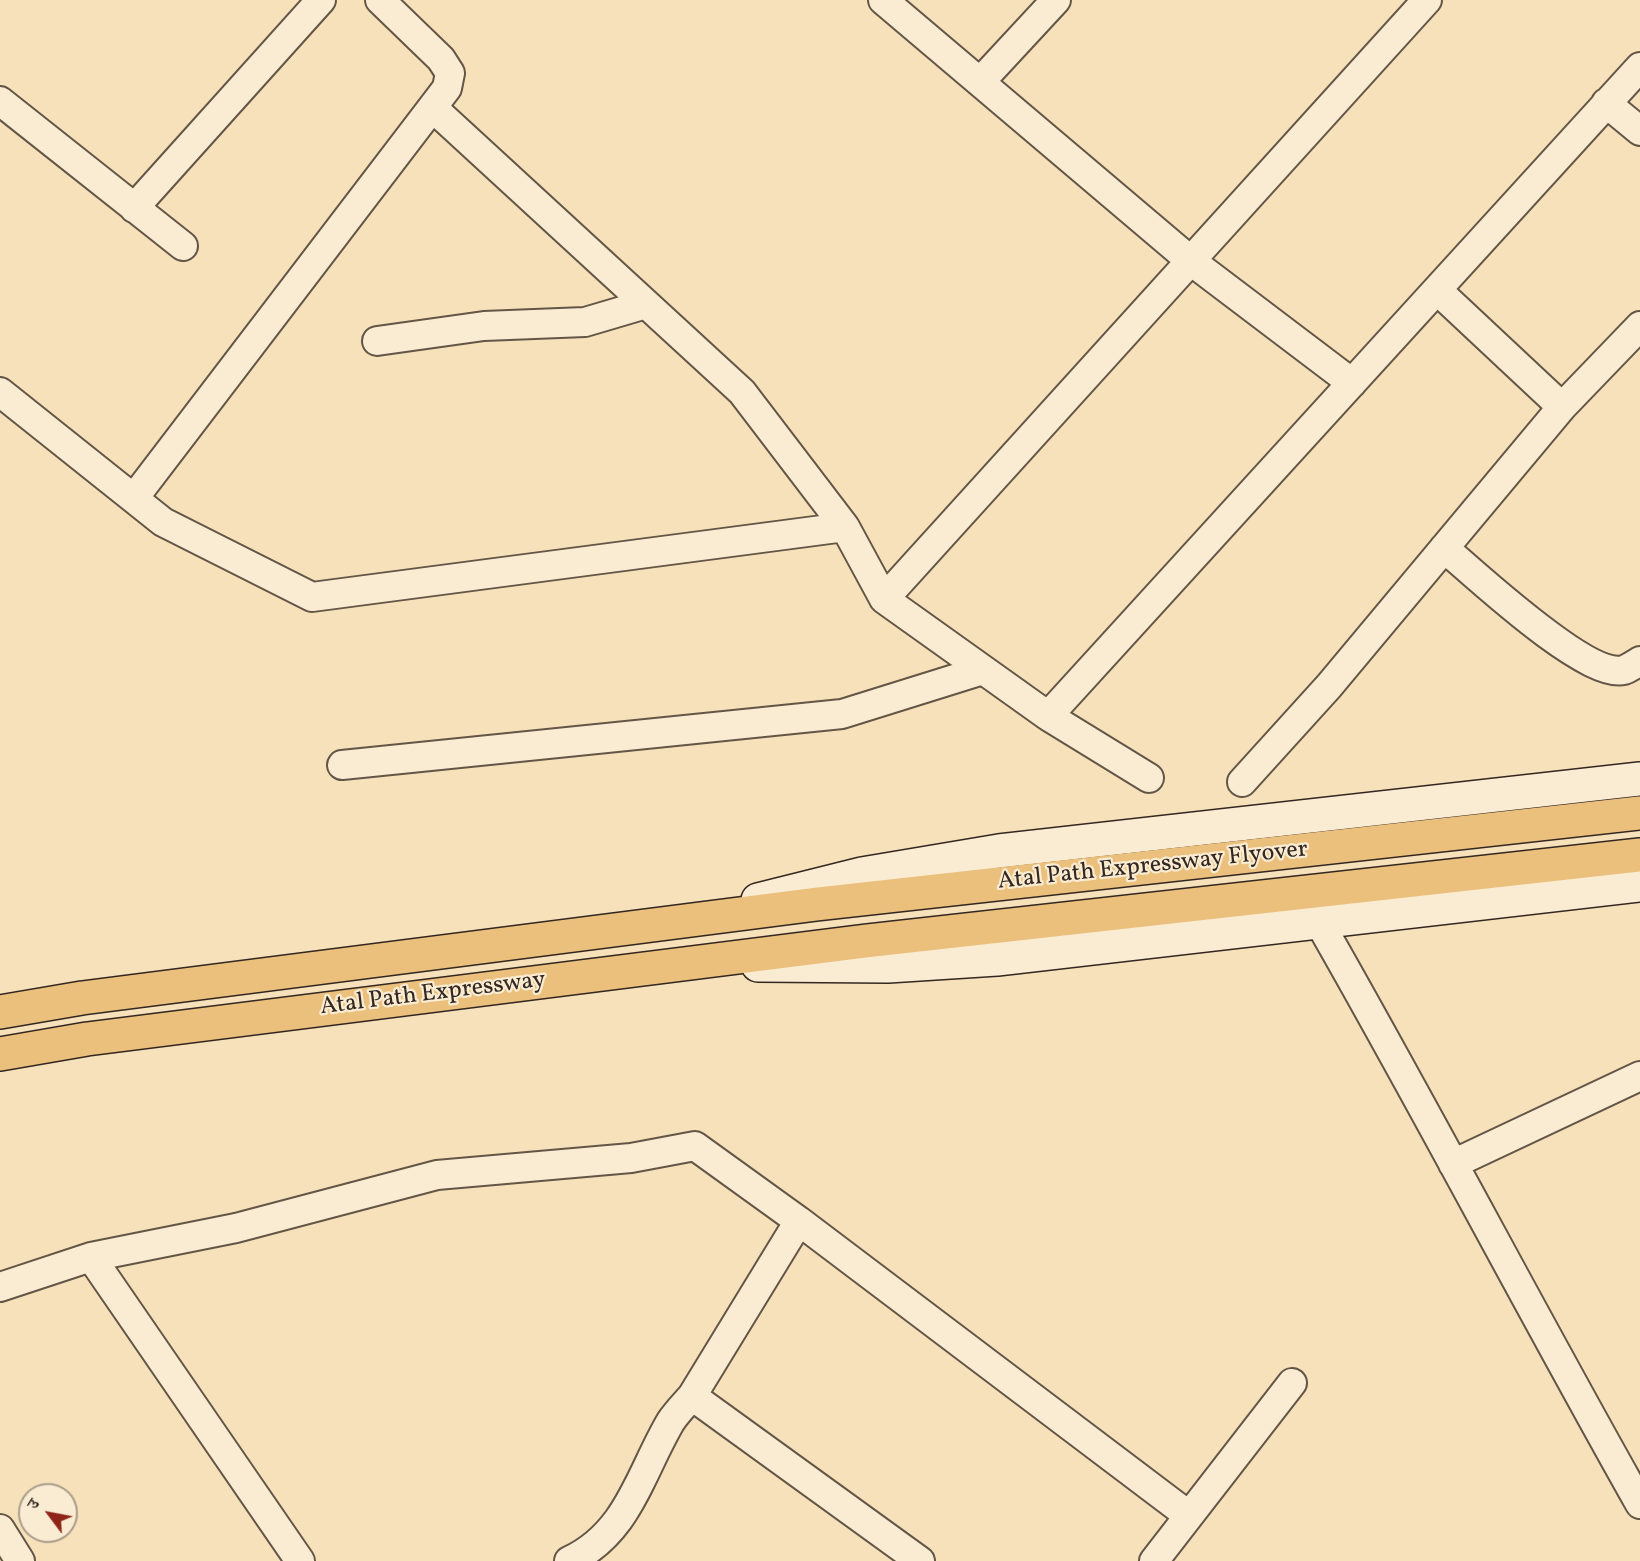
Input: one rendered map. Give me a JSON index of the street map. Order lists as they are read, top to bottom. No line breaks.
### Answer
{"streets":{"highway":["Atal Path Expressway Flyover","Atal Path Expressway"]},"crossings":[["Atal Path Expressway Flyover","Atal Path Expressway"]],"north":"top left"}
